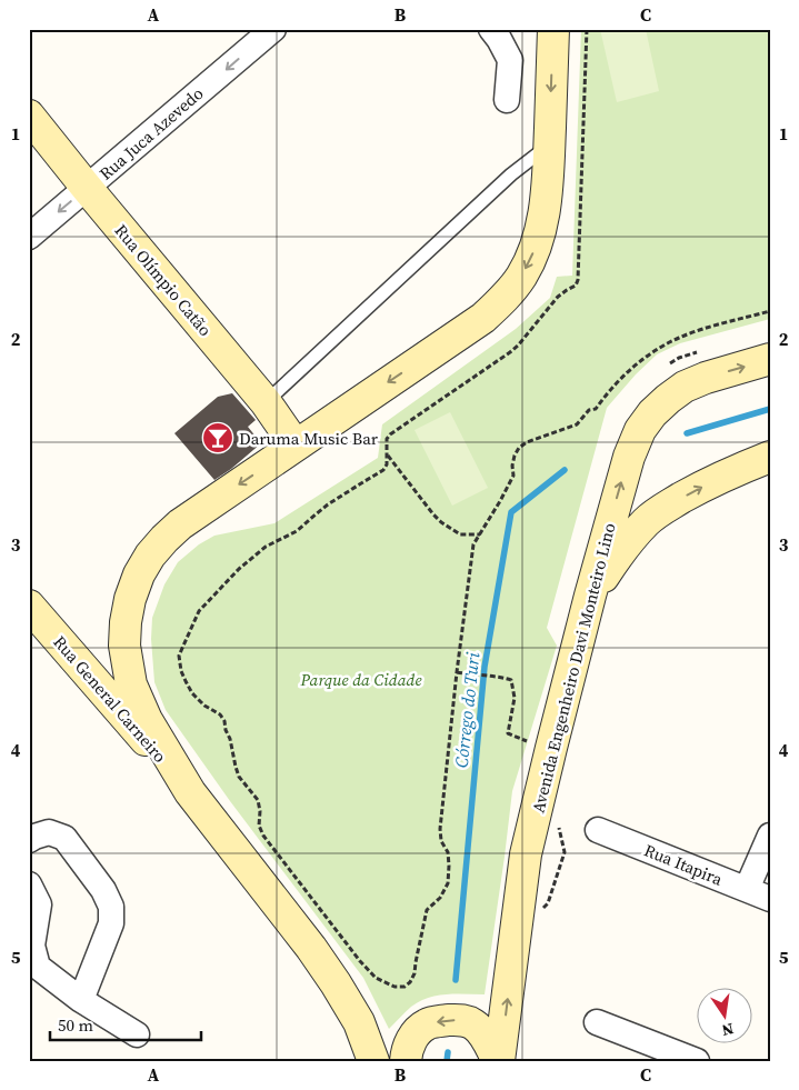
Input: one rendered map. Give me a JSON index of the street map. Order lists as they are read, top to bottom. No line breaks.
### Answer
{"streets":{"main road":["Rua Olímpio Catão","Avenida Engenheiro Davi Monteiro Lino","Rua General Carneiro"],"street":["Rua Juca Azevedo","Rua Itapira"]},"crossings":[["Rua Juca Azevedo","Rua Olímpio Catão"]],"one_way":["Rua Juca Azevedo"],"water":["Córrego do Turi"],"parks":["Parque da Cidade"],"places":{"bar":["Daruma Music Bar"]},"scale_bar":"50 m","north":"bottom","grid":{"columns":["A","B","C"],"rows":["1","2","3","4","5"]}}
